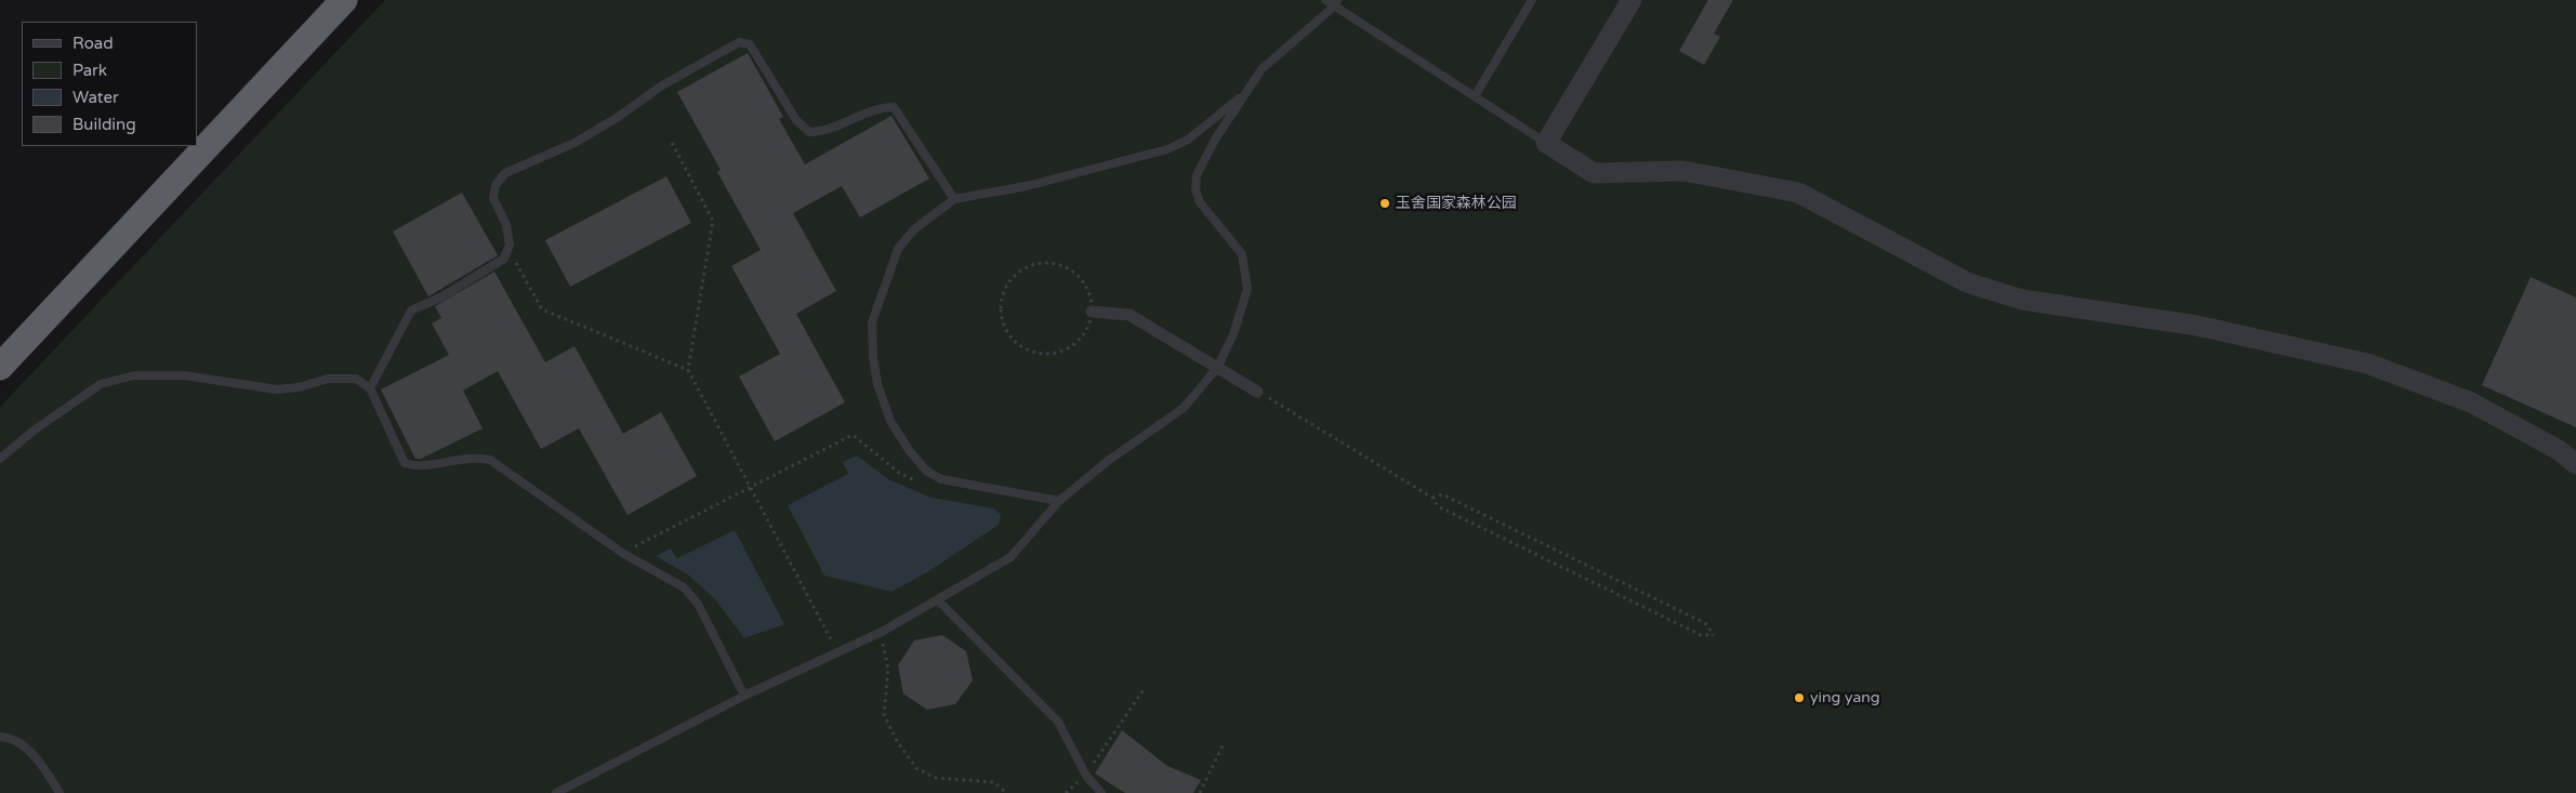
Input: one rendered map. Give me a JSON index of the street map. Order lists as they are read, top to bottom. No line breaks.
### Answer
{"places":["玉舍国家森林公园","ying yang"],"legend":["Road","Park","Water","Building"]}
